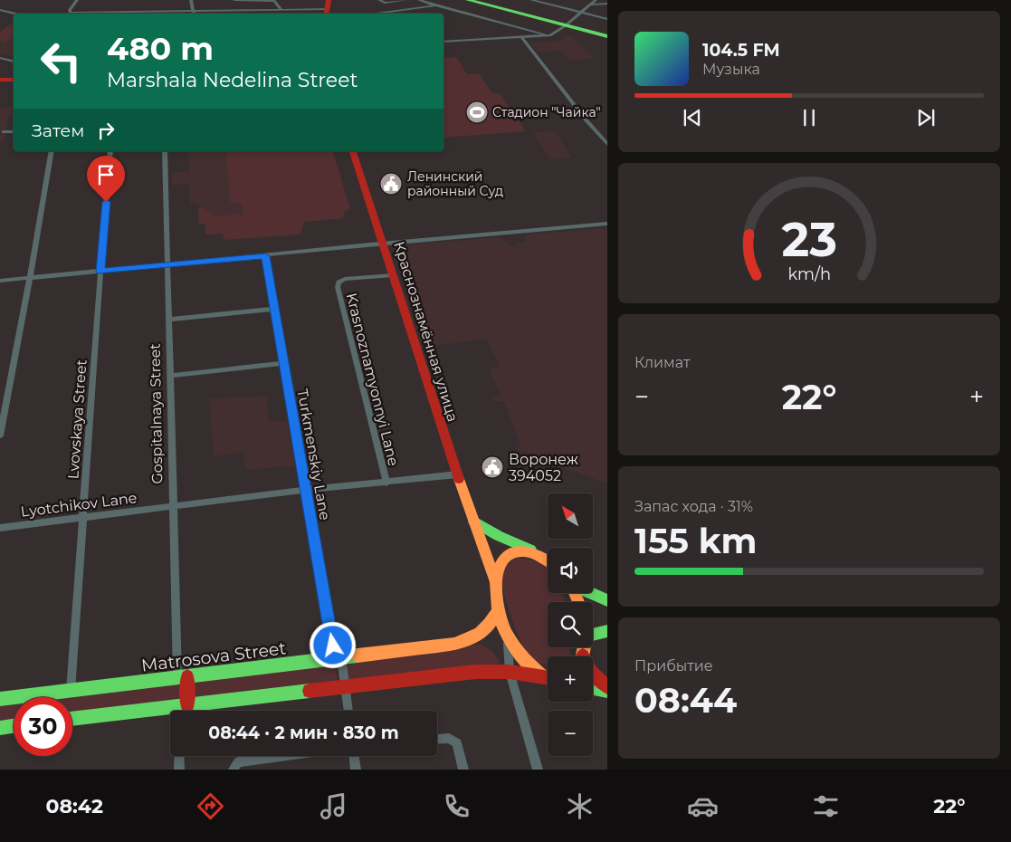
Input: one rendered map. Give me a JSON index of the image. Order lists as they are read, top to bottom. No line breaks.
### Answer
{"streets":{"main road":["Краснознамённая улица","Matrosova Street"],"street":["Krasnoznamyonnyi Lane","Gospitalnaya Street","Lvovskaya Street","Turkmenskiy Lane","Lyotchikov Lane"]},"crossings":[["Краснознамённая улица","Krasnoznamyonnyi Lane"],["Краснознамённая улица","Lyotchikov Lane"],["Krasnoznamyonnyi Lane","Lyotchikov Lane"],["Gospitalnaya Street","Lyotchikov Lane"],["Gospitalnaya Street","Matrosova Street"],["Lvovskaya Street","Lyotchikov Lane"],["Lvovskaya Street","Matrosova Street"],["Turkmenskiy Lane","Lyotchikov Lane"],["Turkmenskiy Lane","Matrosova Street"]],"places":{"sports":["Стадион \"Чайка\""],"public building":["Ленинский районный Суд","Воронеж 394052"]},"north":"top left","page":{"turn":["480 m","Marshala Nedelina Street"],"song":["104.5 FM","Музыка"],"then":"Затем","tile":["Климат",["Запас хода · 31%","155 km"],["Прибытие","08:44"]],"heat":["−","22°","+"],"map_buttons":["+","−"],"limit":"30","trip":"08:44 · 2 мин · 830 m","tabs":["08:42","22°"],"gauge":["23","km/h"]}}
